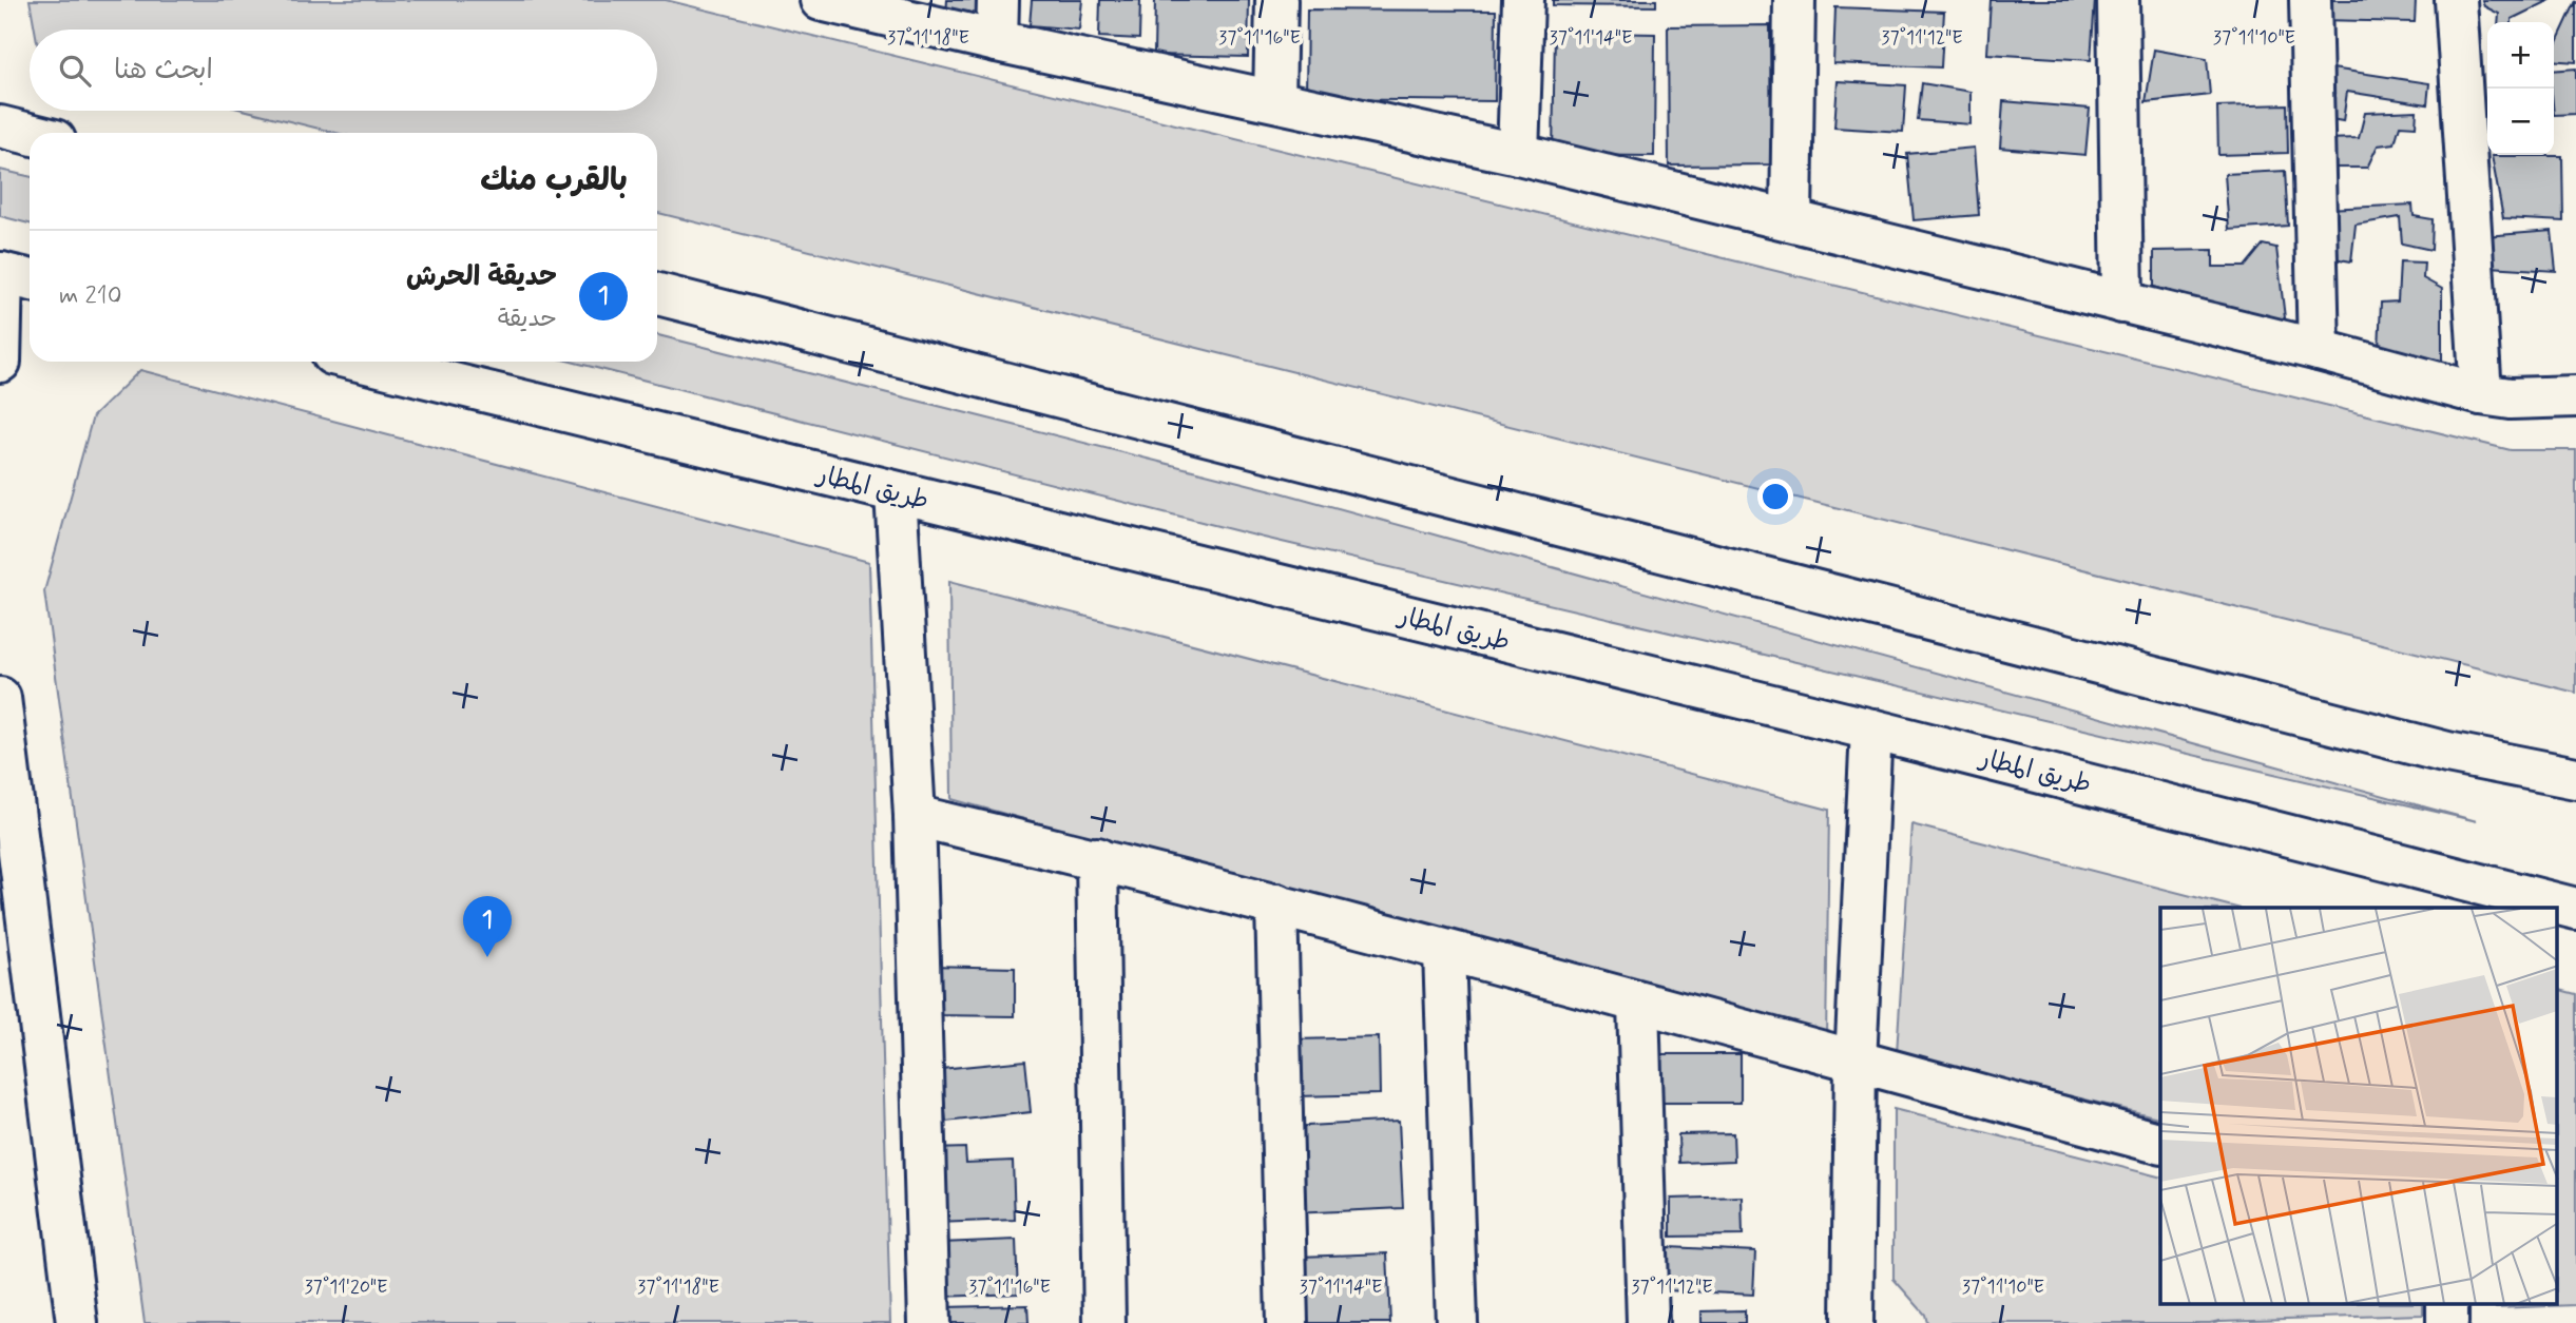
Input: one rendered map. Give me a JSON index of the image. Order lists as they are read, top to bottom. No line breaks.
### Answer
{"streets":{"street":["طريق المطار"]},"page":{"map_buttons":["+","−"],"search":"ابحث هنا","heading":"بالقرب منك","list":[{"mark":"1","name":"حديقة الحرش","note":"حديقة","value":"210 m"}],"pins":"1"},"coordinates":["37°11'18\"E","37°11'16\"E","37°11'12\"E","37°11'10\"E","37°11'14\"E","37°11'20\"E"]}
